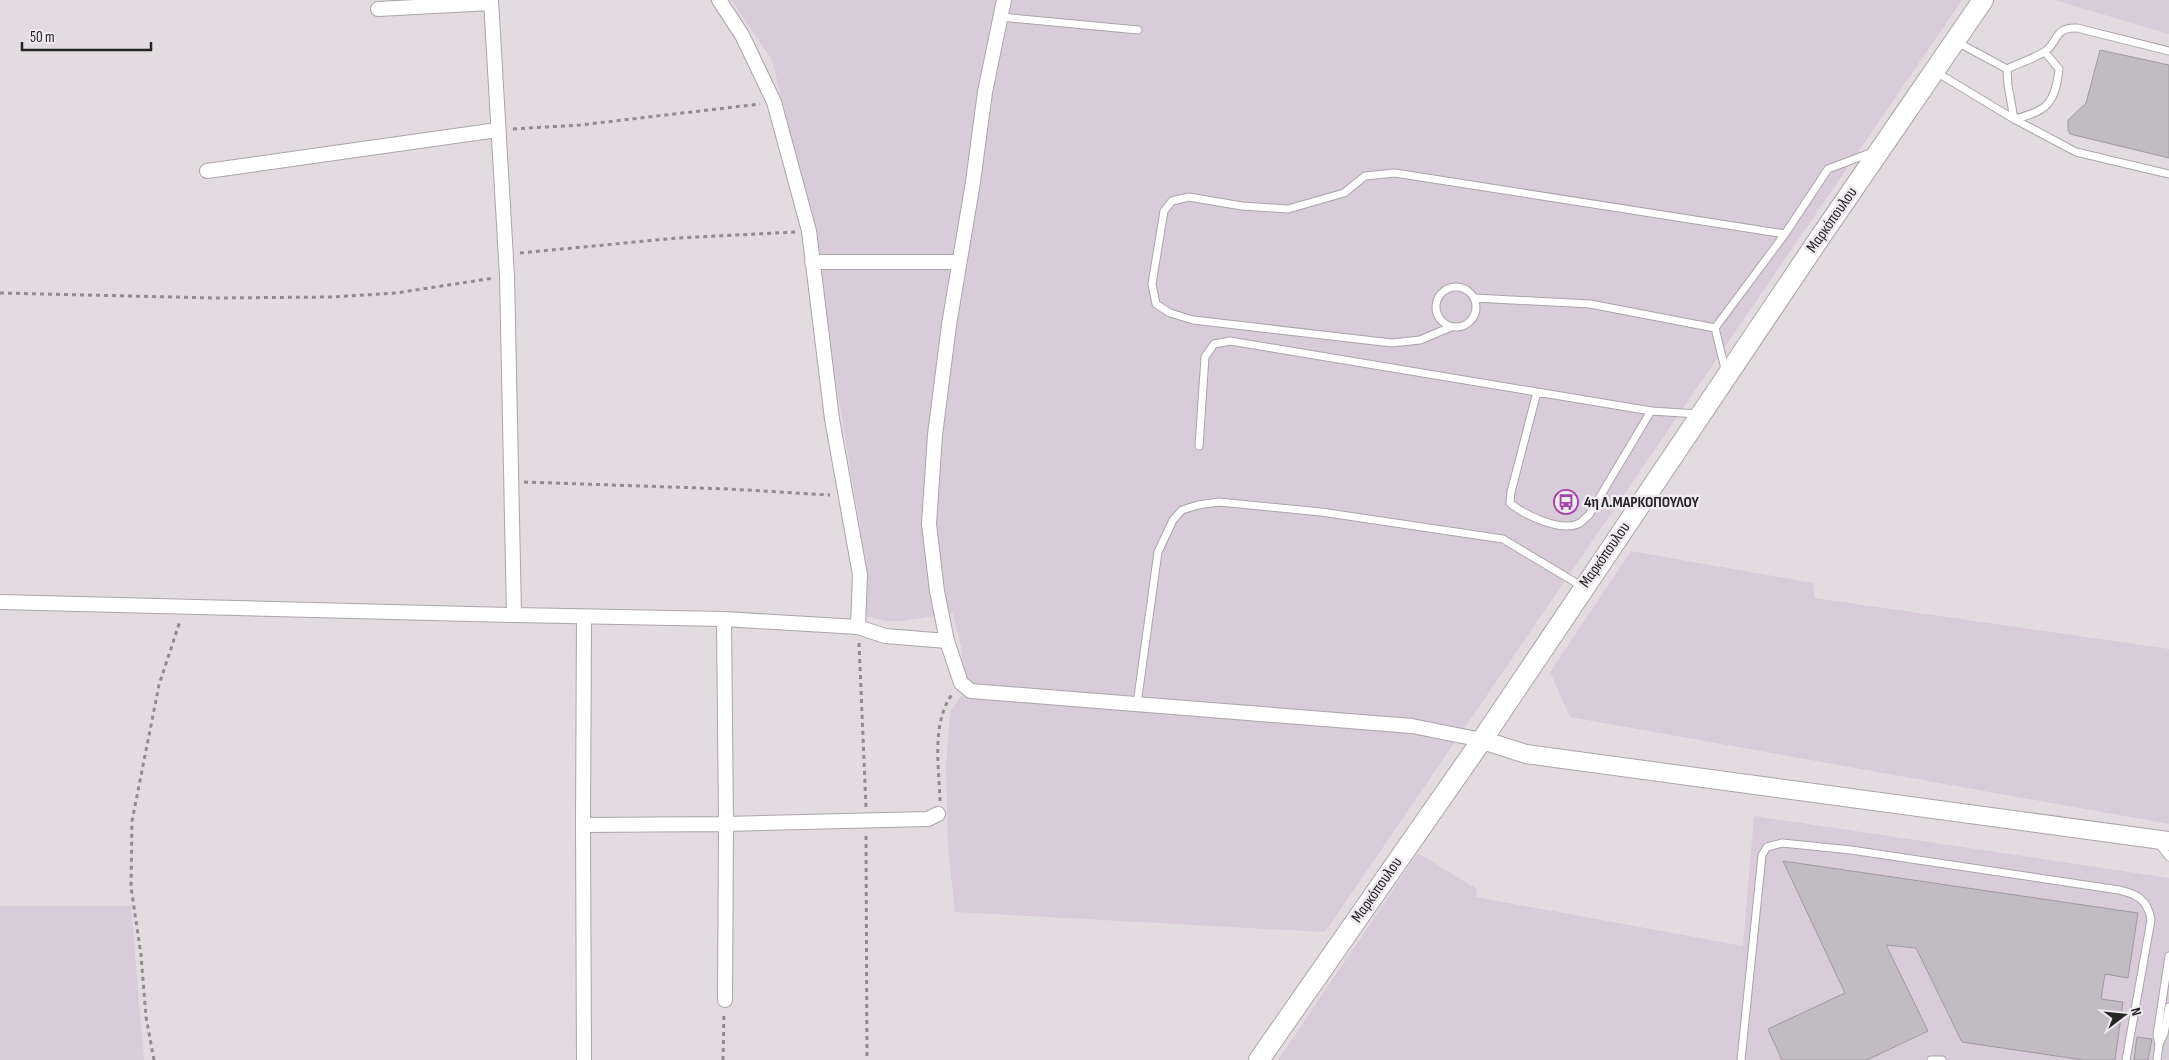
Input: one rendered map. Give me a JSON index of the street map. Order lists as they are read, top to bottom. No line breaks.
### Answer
{"streets":{"main road":["Μαρκόπουλου"]},"places":{"bus stop":["4η Λ.ΜΑΡΚΟΠΟΥΛΟΥ"]},"scale_bar":"50 m","north":"right"}
